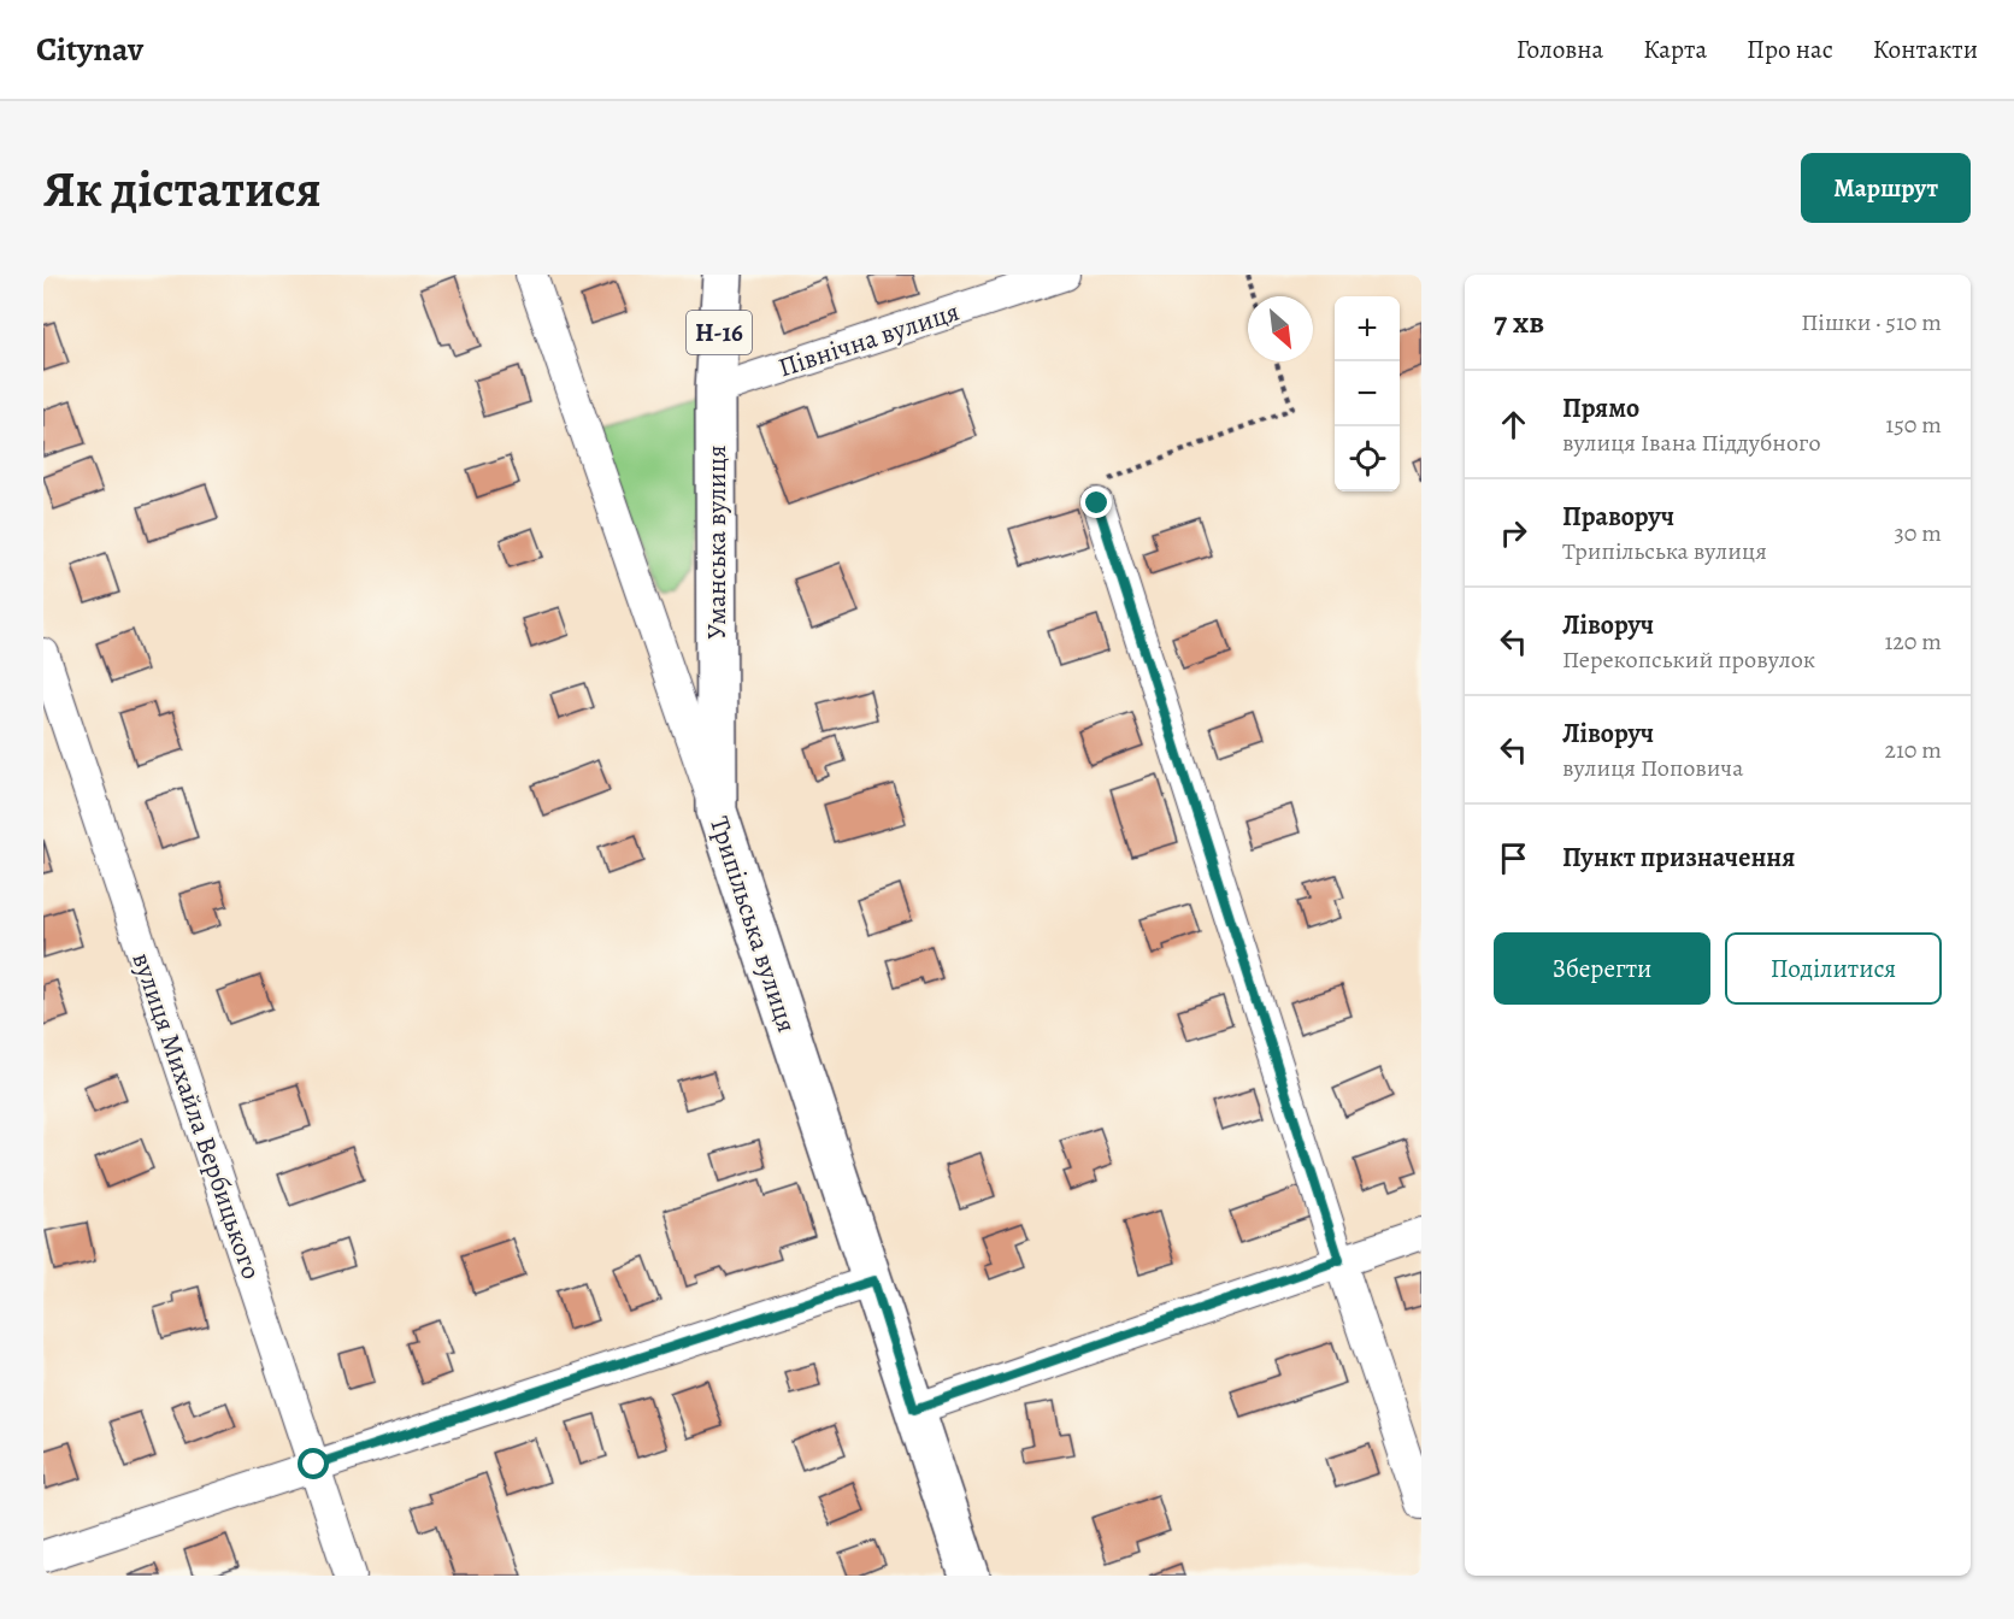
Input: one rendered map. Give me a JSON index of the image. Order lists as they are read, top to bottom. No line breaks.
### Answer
{"streets":{"main road":["Н-16","Уманська вулиця","Трипільська вулиця"],"street":["Північна вулиця","вулиця Михайла Вербицького"]},"crossings":[["Північна вулиця","Уманська вулиця"],["Уманська вулиця","Трипільська вулиця"]],"north":"bottom right","page":{"header":"Citynav","nav":["Головна","Карта","Про нас","Контакти"],"buttons":["Маршрут",["Зберегти","Поділитися"]],"title":"Як дістатися","heading":["7 хв","Пішки · 510 m"],"map_buttons":["+","−"],"list":[["Прямо","вулиця Івана Піддубного","150 m"],["Праворуч","Трипільська вулиця","30 m"],["Ліворуч","Перекопський провулок","120 m"],["Ліворуч","вулиця Поповича","210 m"],"Пункт призначення"]}}
